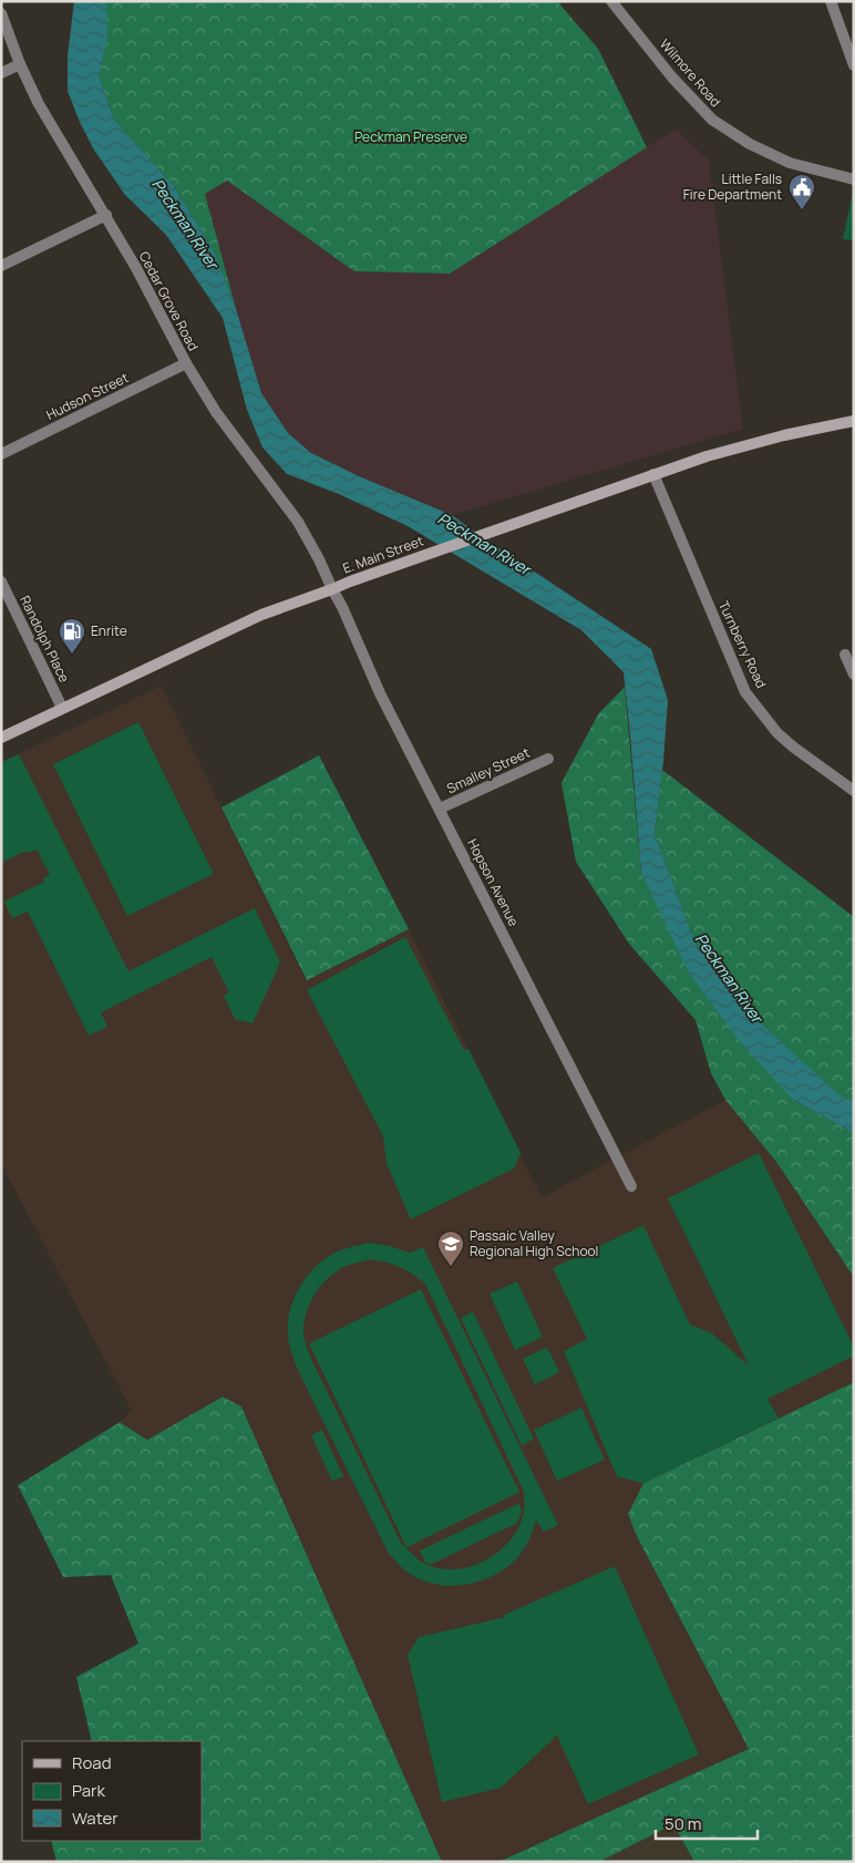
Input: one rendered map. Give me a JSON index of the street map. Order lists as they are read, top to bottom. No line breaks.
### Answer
{"streets":{"main road":["E. Main Street"],"street":["Wilmore Road","Cedar Grove Road","Hudson Street","Randolph Place","Turnberry Road","Smalley Street","Hopson Avenue"]},"crossings":[["Cedar Grove Road","Hudson Street"],["Cedar Grove Road","E. Main Street"],["Cedar Grove Road","Hopson Avenue"],["E. Main Street","Randolph Place"],["E. Main Street","Turnberry Road"],["E. Main Street","Hopson Avenue"],["Smalley Street","Hopson Avenue"]],"water":["Peckman River"],"parks":["Peckman Preserve"],"places":{"public building":["Little Falls Fire Department"],"fuel station":["Enrite"],"school or university":["Passaic Valley Regional High School"]},"legend":["Road","Park","Water"],"scale_bar":"50 m"}
